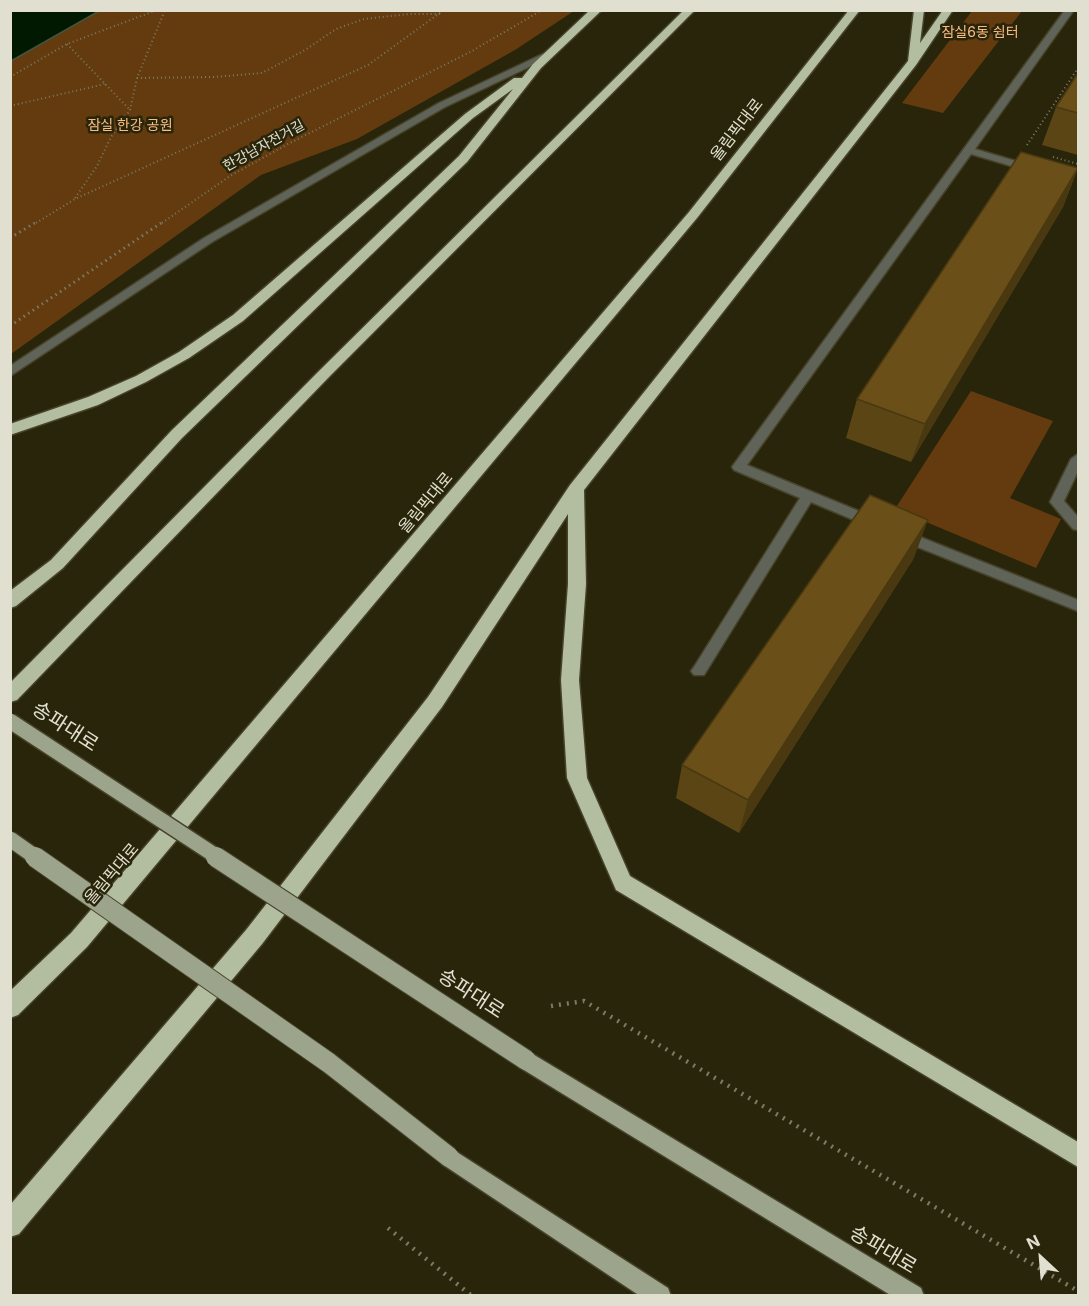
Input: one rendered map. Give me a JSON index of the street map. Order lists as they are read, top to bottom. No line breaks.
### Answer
{"streets":{"highway":["올림픽대로"],"main road":["송파대로"],"path":["한강남자전거길"]},"parks":["잠실6동 쉼터","잠실 한강 공원"],"north":"top left"}
